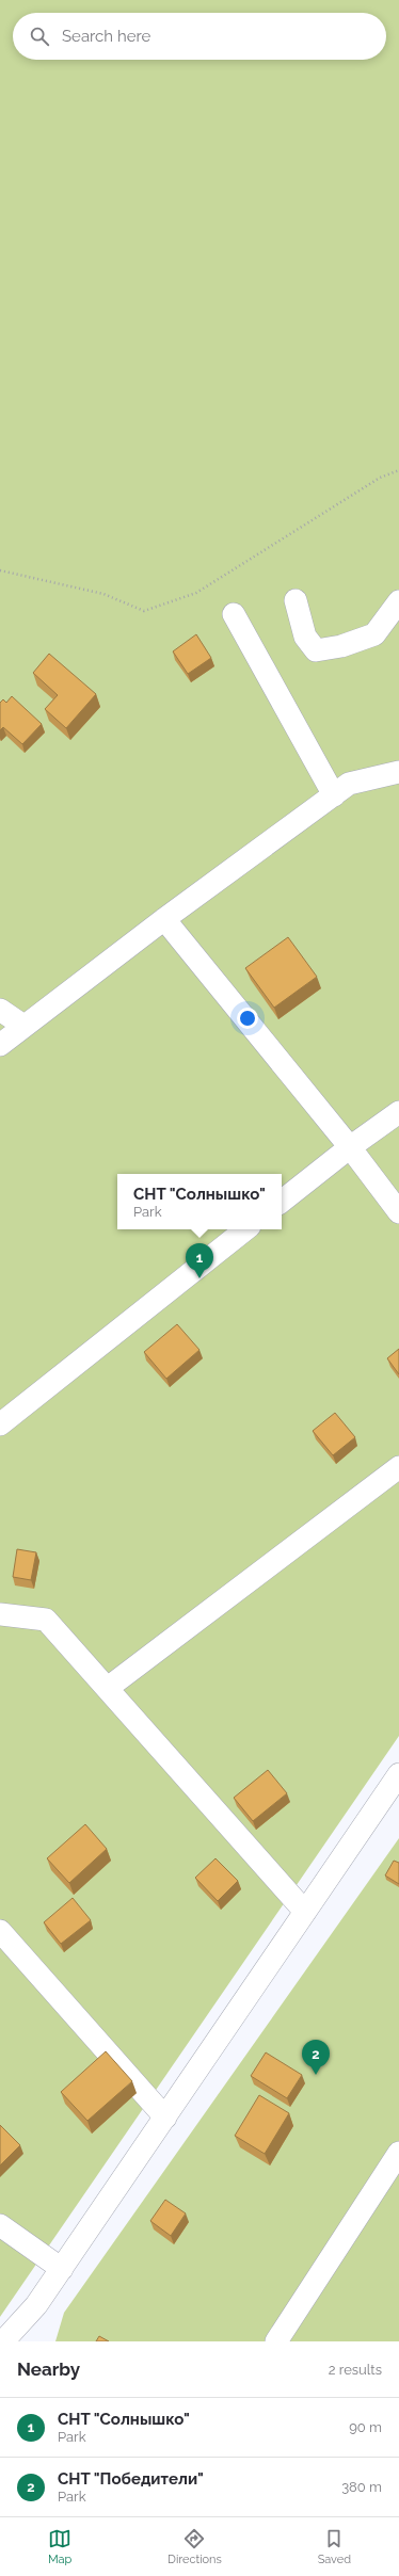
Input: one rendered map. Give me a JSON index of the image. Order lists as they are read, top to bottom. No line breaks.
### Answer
{"page":{"search":"Search here","popup":["СНТ \"Солнышко\"","Park"],"pins":["1","2"],"heading":["Nearby","2 results"],"list":[{"mark":"1","name":"СНТ \"Солнышко\"","note":"Park","value":"90 m"},{"mark":"2","name":"СНТ \"Победители\"","note":"Park","value":"380 m"}],"nav":["Map","Directions","Saved"]}}
